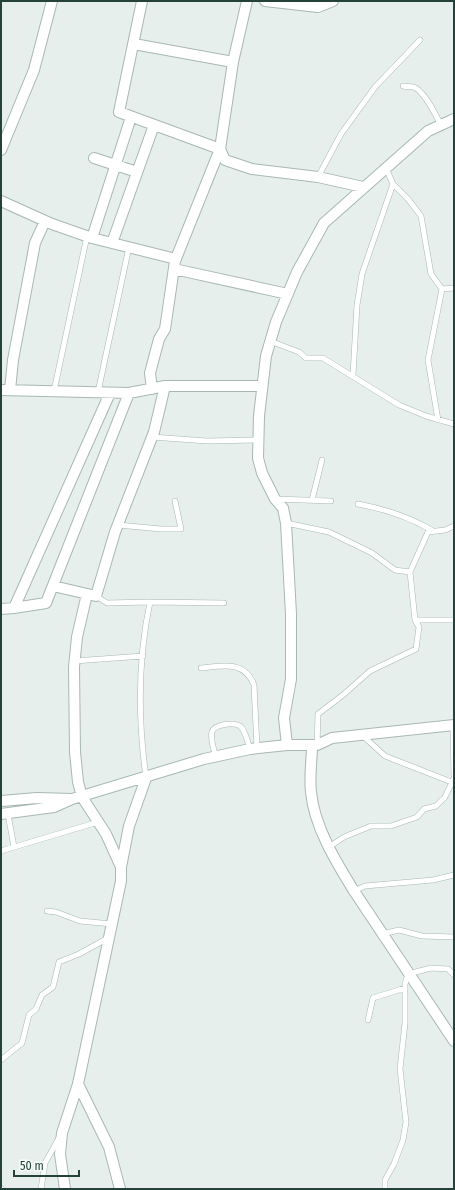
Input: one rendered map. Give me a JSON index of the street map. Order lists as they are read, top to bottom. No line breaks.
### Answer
{"scale_bar":"50 m"}
